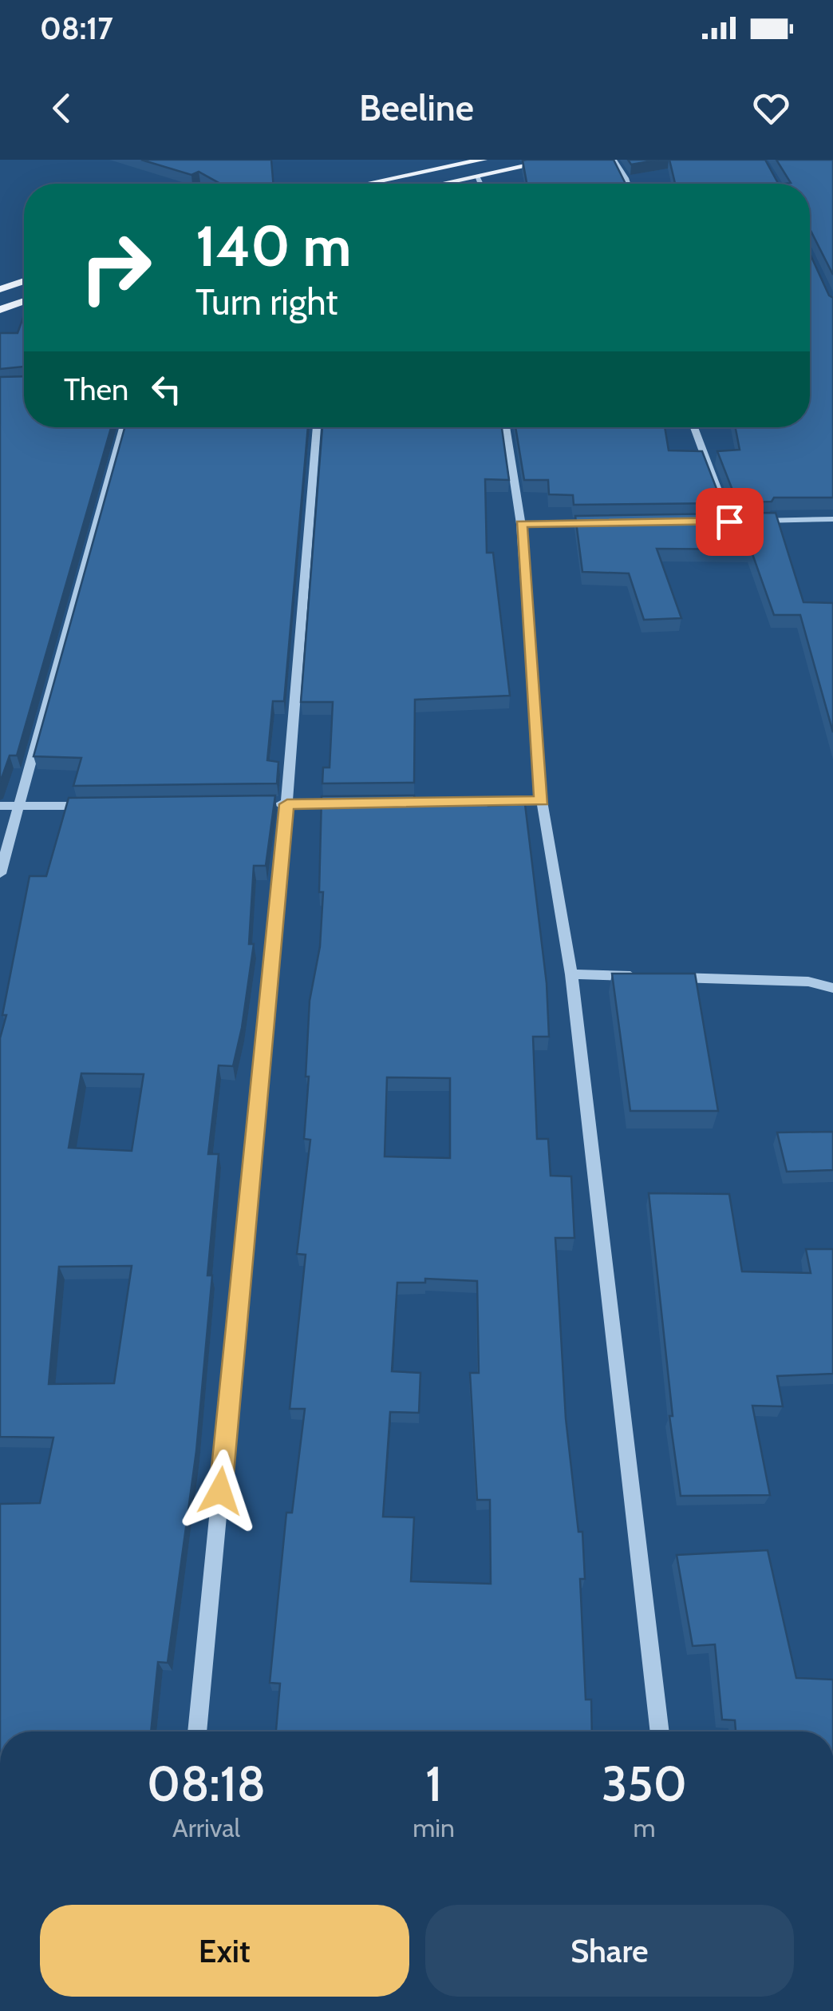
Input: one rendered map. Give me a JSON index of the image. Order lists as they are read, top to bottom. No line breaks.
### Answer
{"page":{"status":"08:17","header":"Beeline","turn":["140 m","Turn right"],"then":"Then","eta":["08:18","Arrival","1","min","350","m"],"buttons":["Exit","Share"]}}
